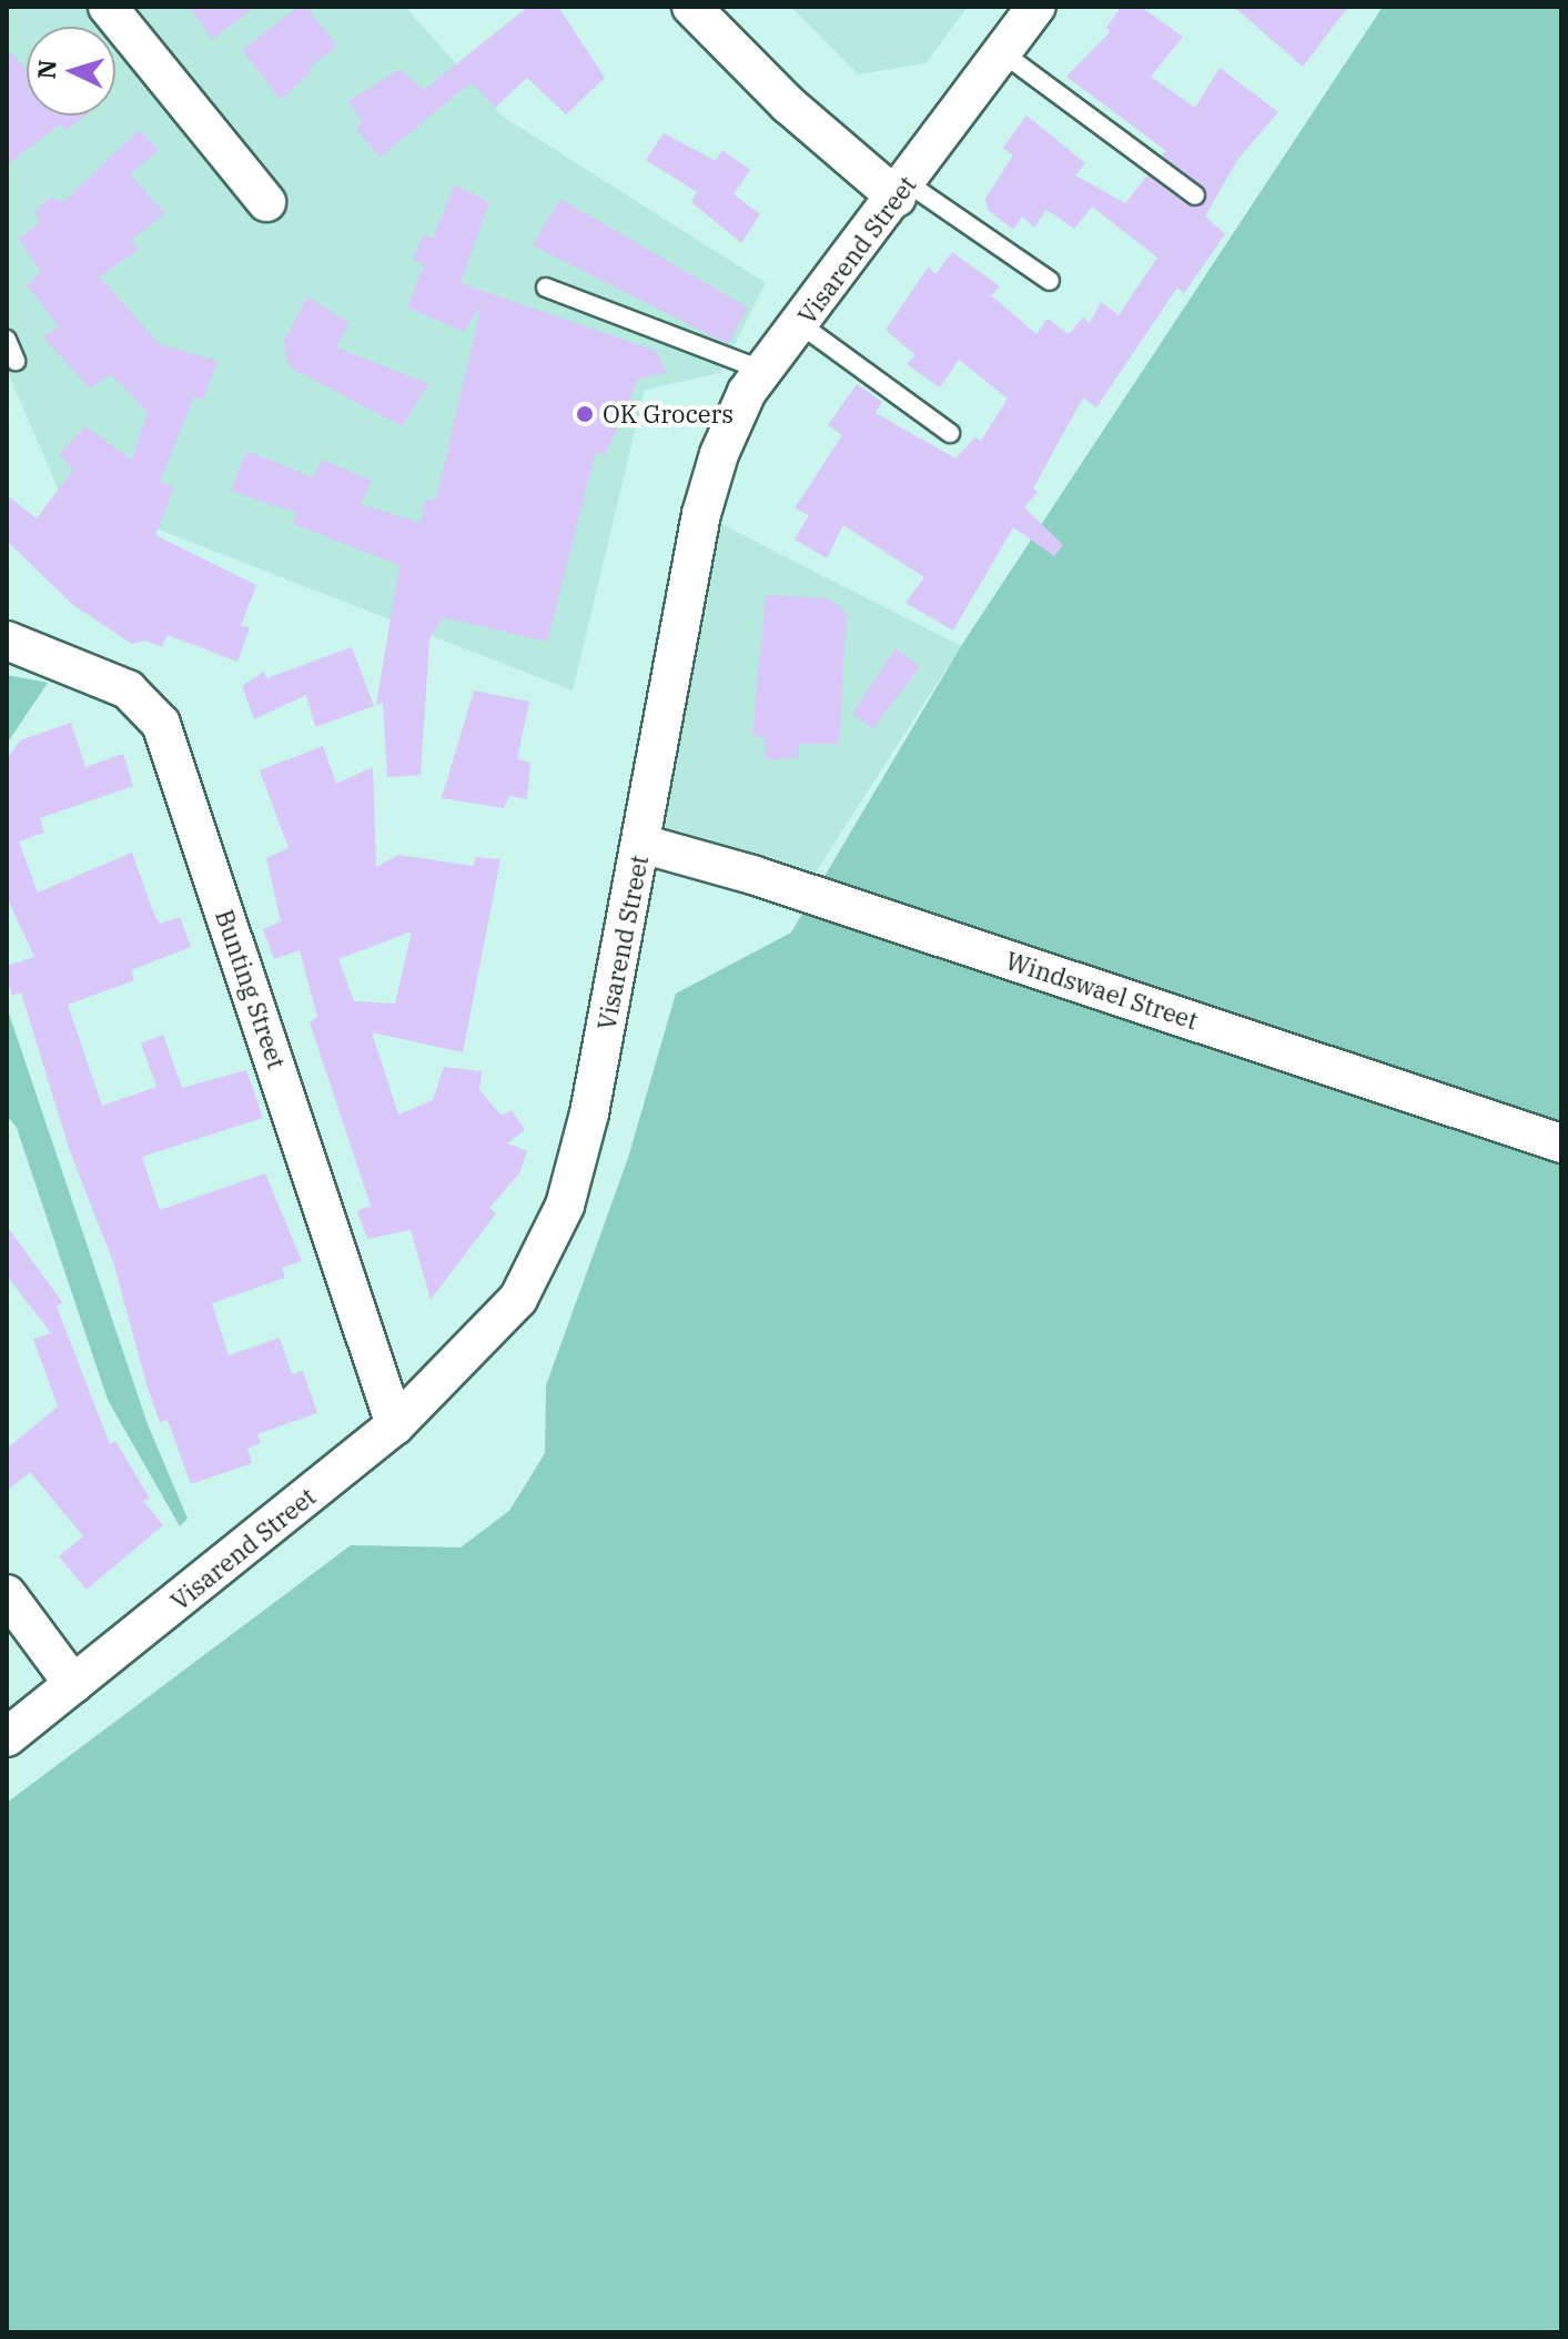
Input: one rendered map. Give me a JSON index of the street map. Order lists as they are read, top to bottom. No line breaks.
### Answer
{"streets":{"street":["Visarend Street","Bunting Street","Windswael Street"]},"crossings":[["Visarend Street","Bunting Street"],["Visarend Street","Windswael Street"]],"places":["OK Grocers"],"north":"left"}
